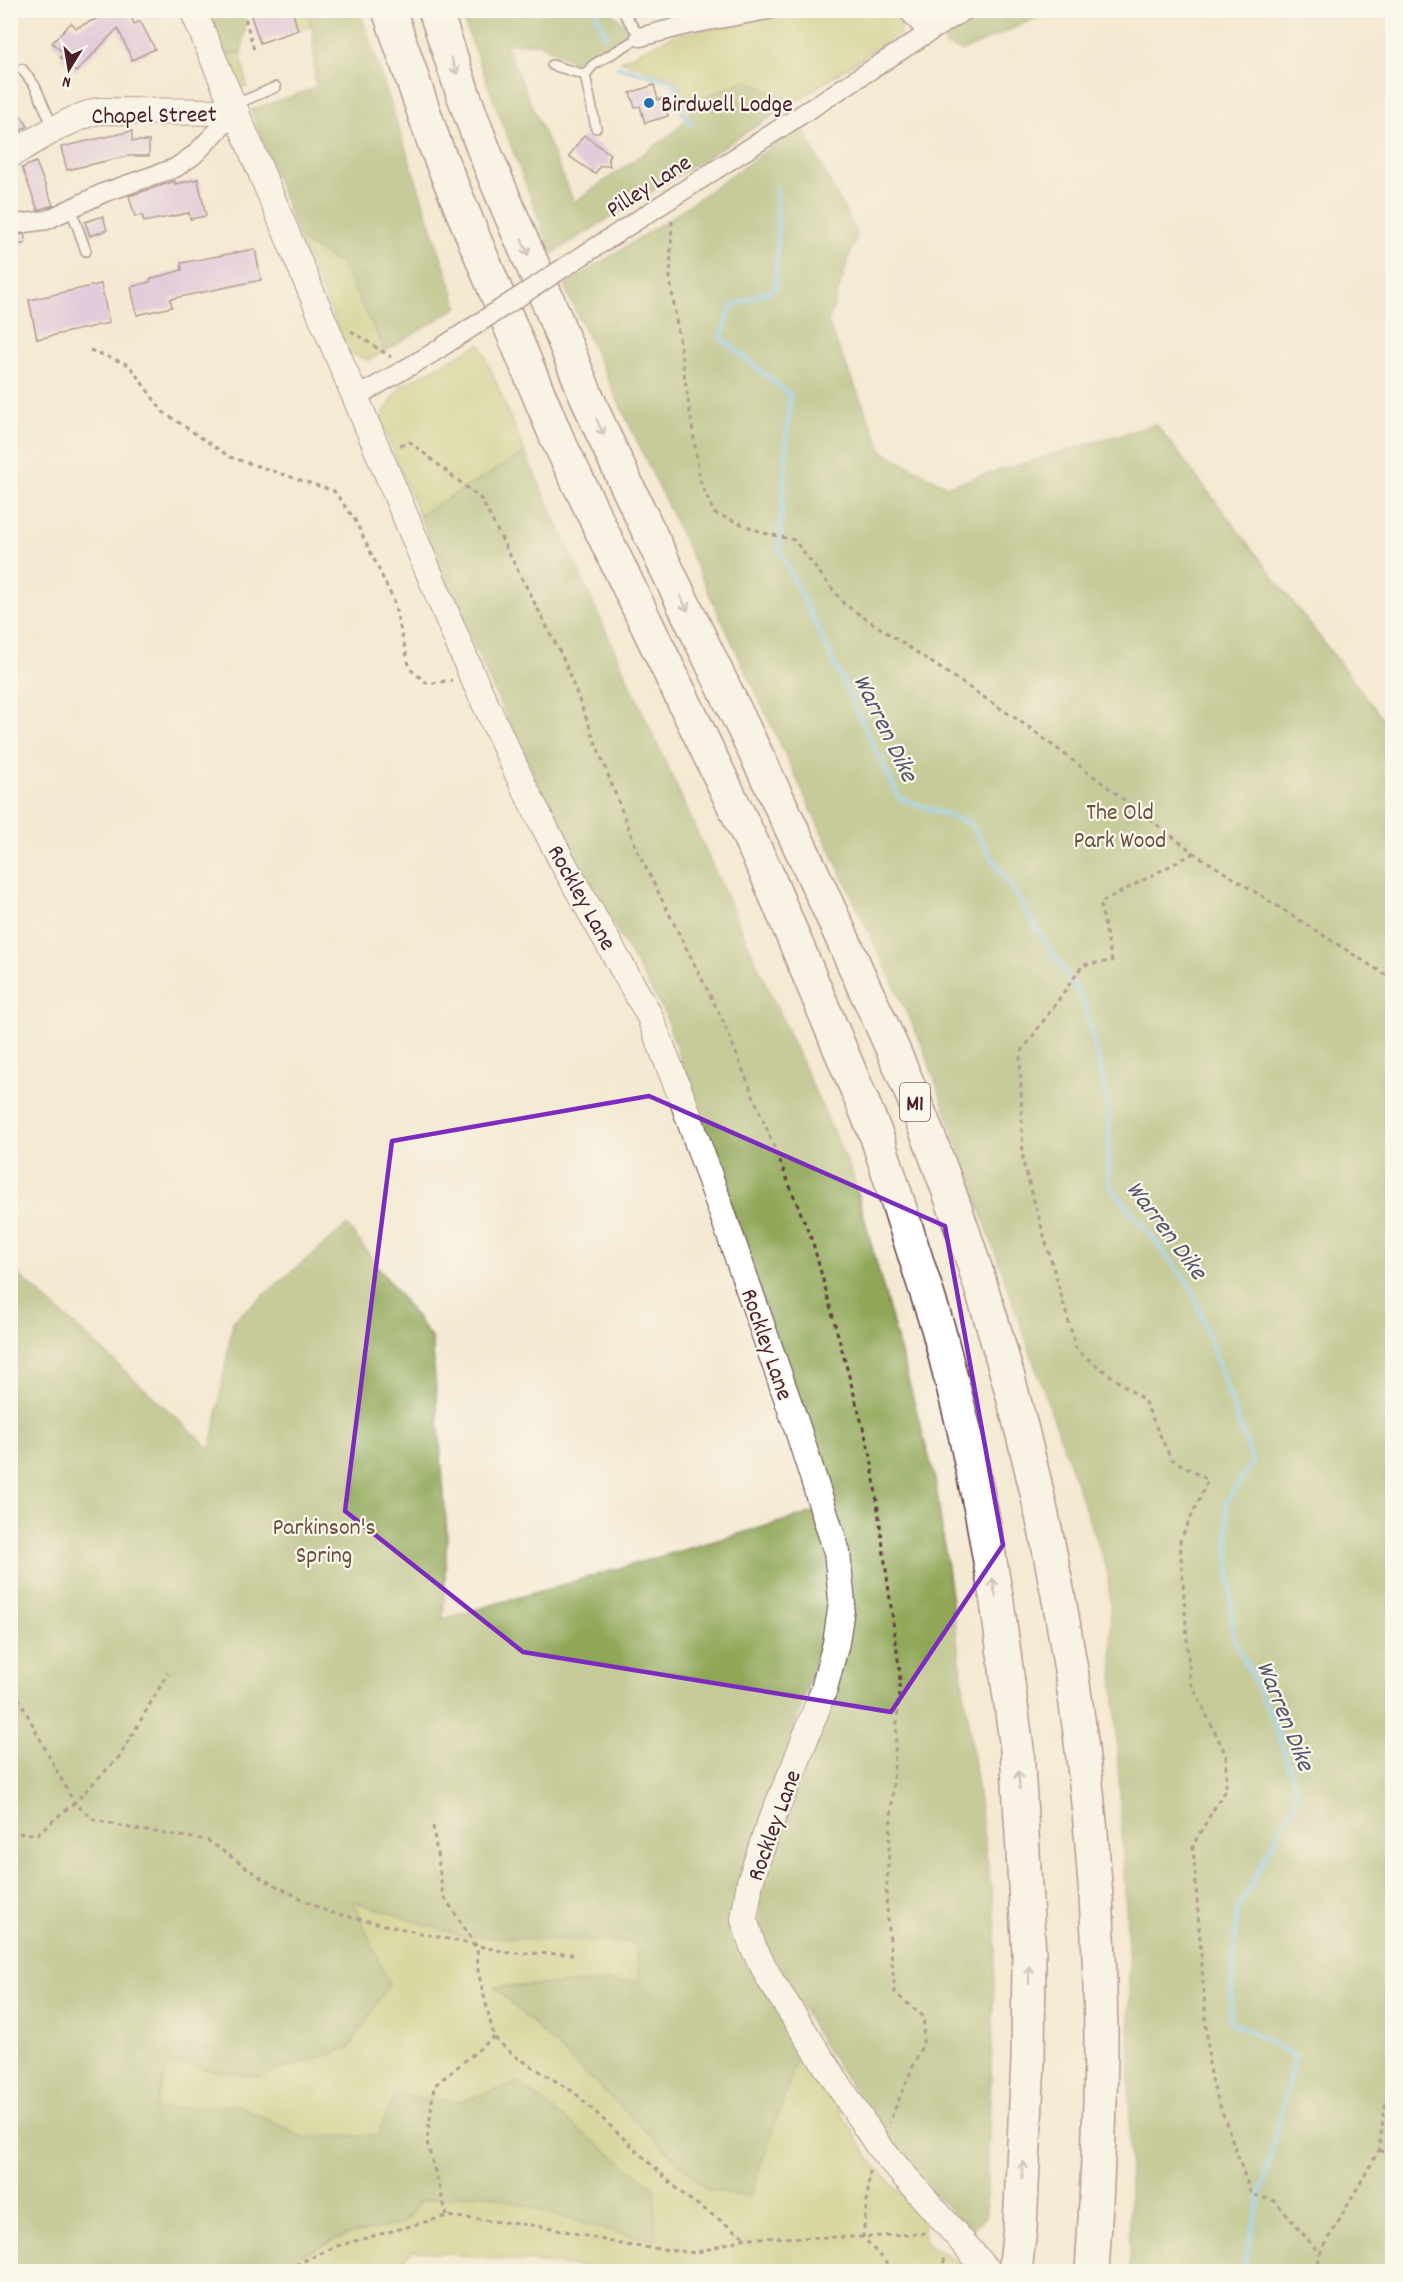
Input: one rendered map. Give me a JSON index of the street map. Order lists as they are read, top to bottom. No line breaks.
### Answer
{"streets":{"highway":["M1"],"street":["Chapel Street","Pilley Lane","Rockley Lane"]},"crossings":[["Chapel Street","Rockley Lane"],["Pilley Lane","Rockley Lane"]],"water":["Warren Dike"],"parks":["The Old Park Wood","Parkinson's Spring"],"places":["Birdwell Lodge"],"north":"bottom"}
